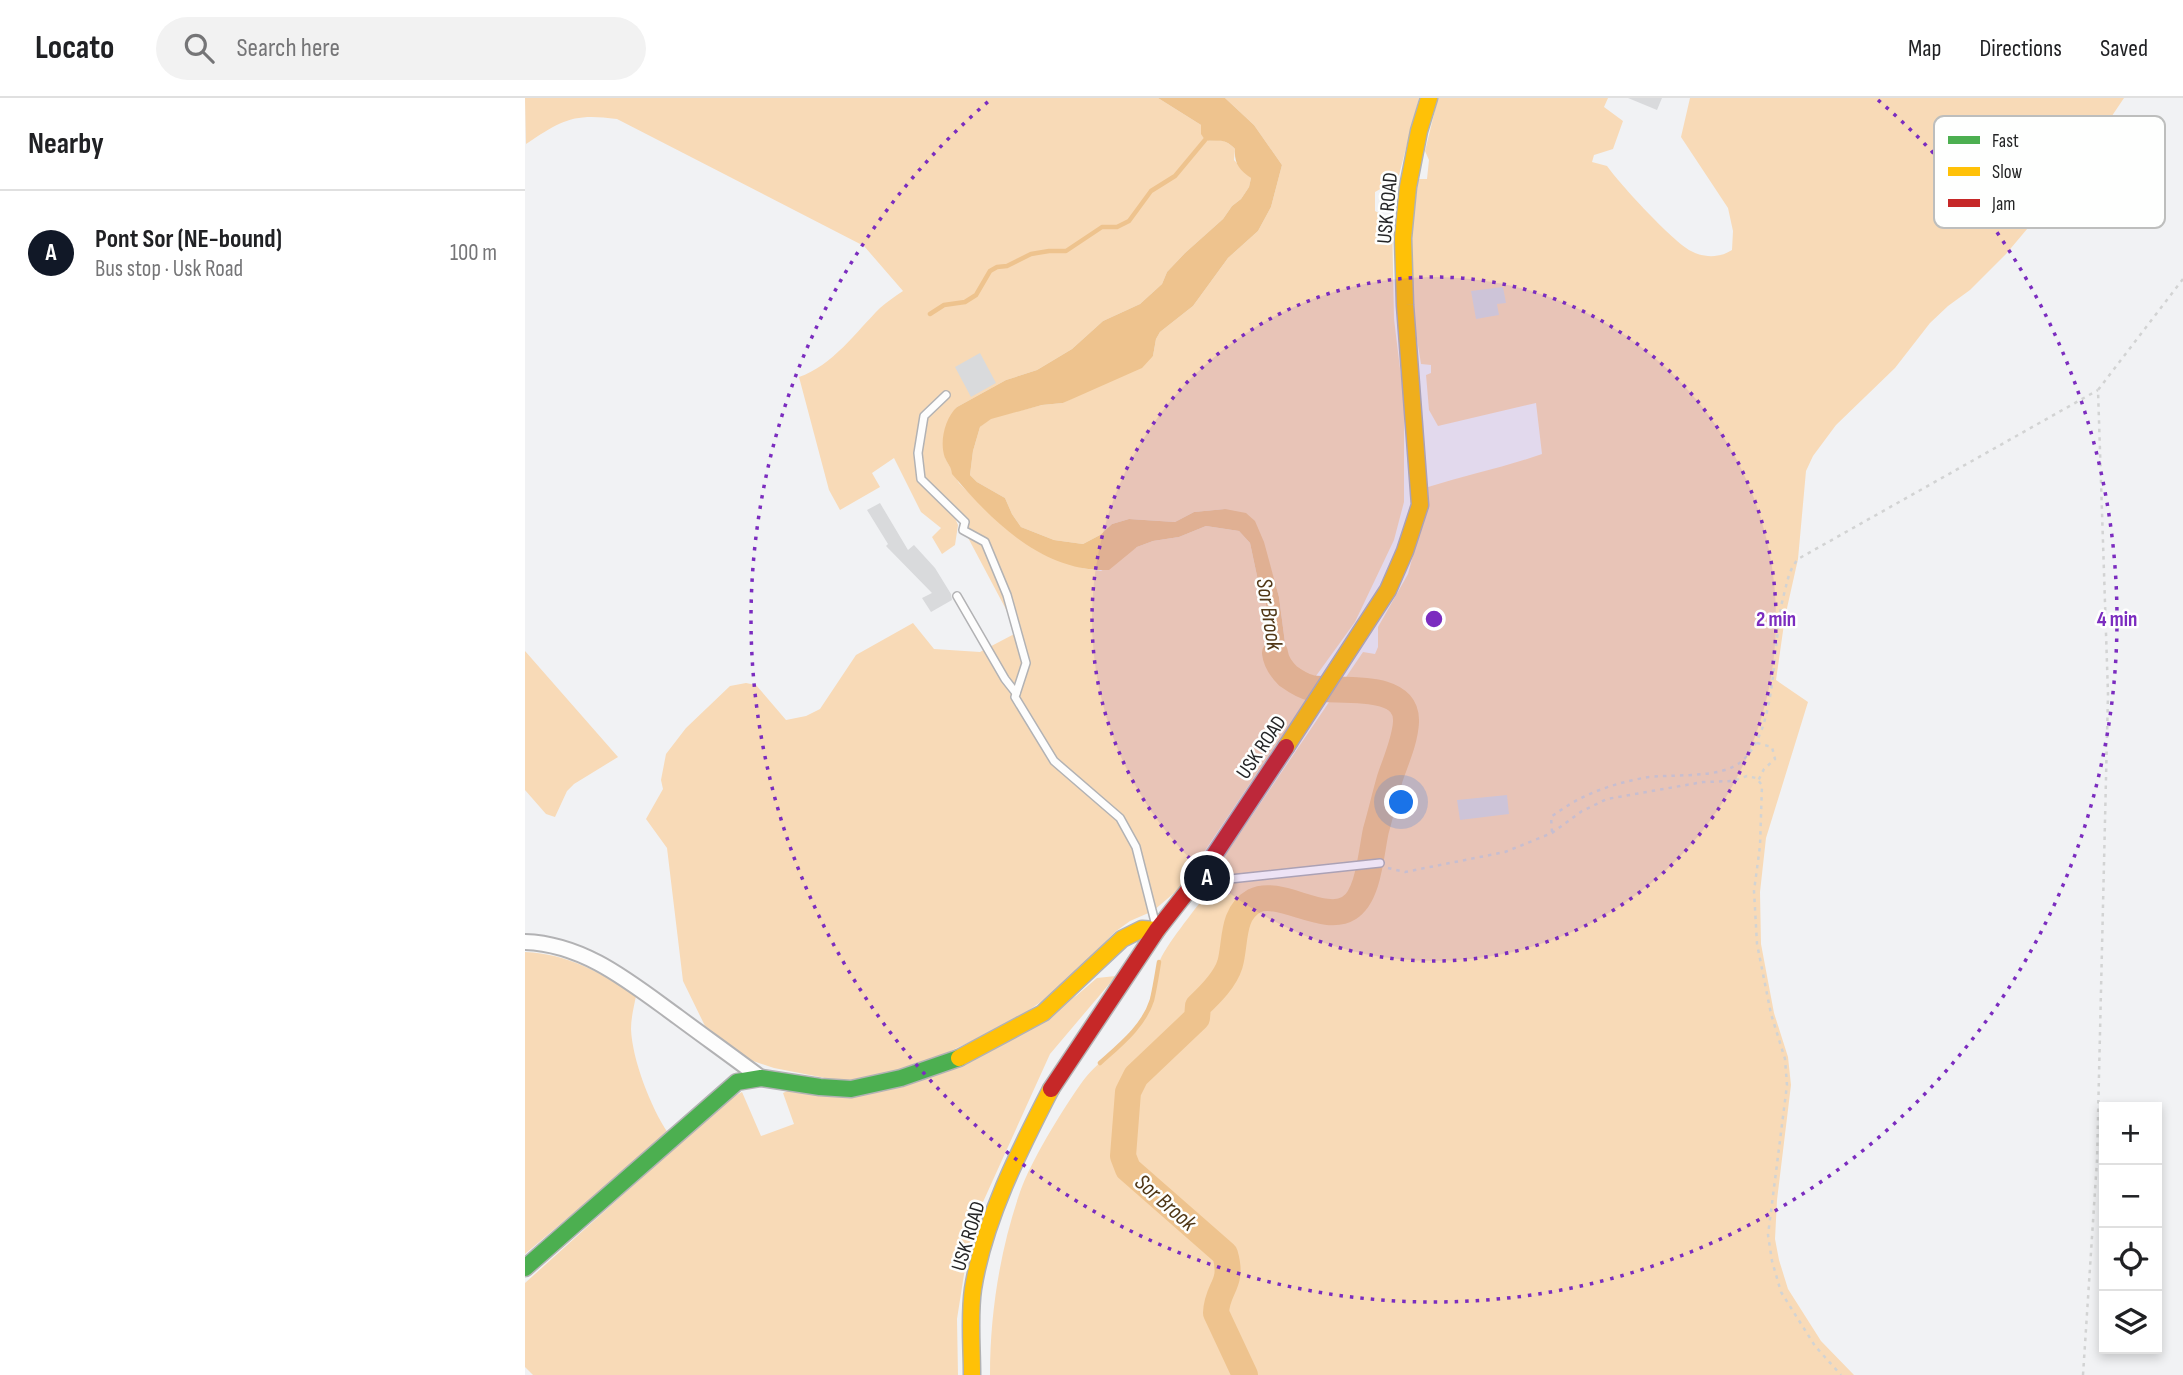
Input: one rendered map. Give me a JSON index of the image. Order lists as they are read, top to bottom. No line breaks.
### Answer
{"streets":{"street":["USK ROAD"]},"water":["Sor Brook"],"legend":["Fast","Slow","Jam"],"page":{"header":"Locato","search":"Search here","nav":["Map","Directions","Saved"],"heading":"Nearby","list":[{"mark":"A","name":"Pont Sor (NE-bound)","note":"Bus stop · Usk Road","value":"100 m"}],"pins":"A","map_buttons":["+","−"]},"rings":["2 min","4 min"]}
